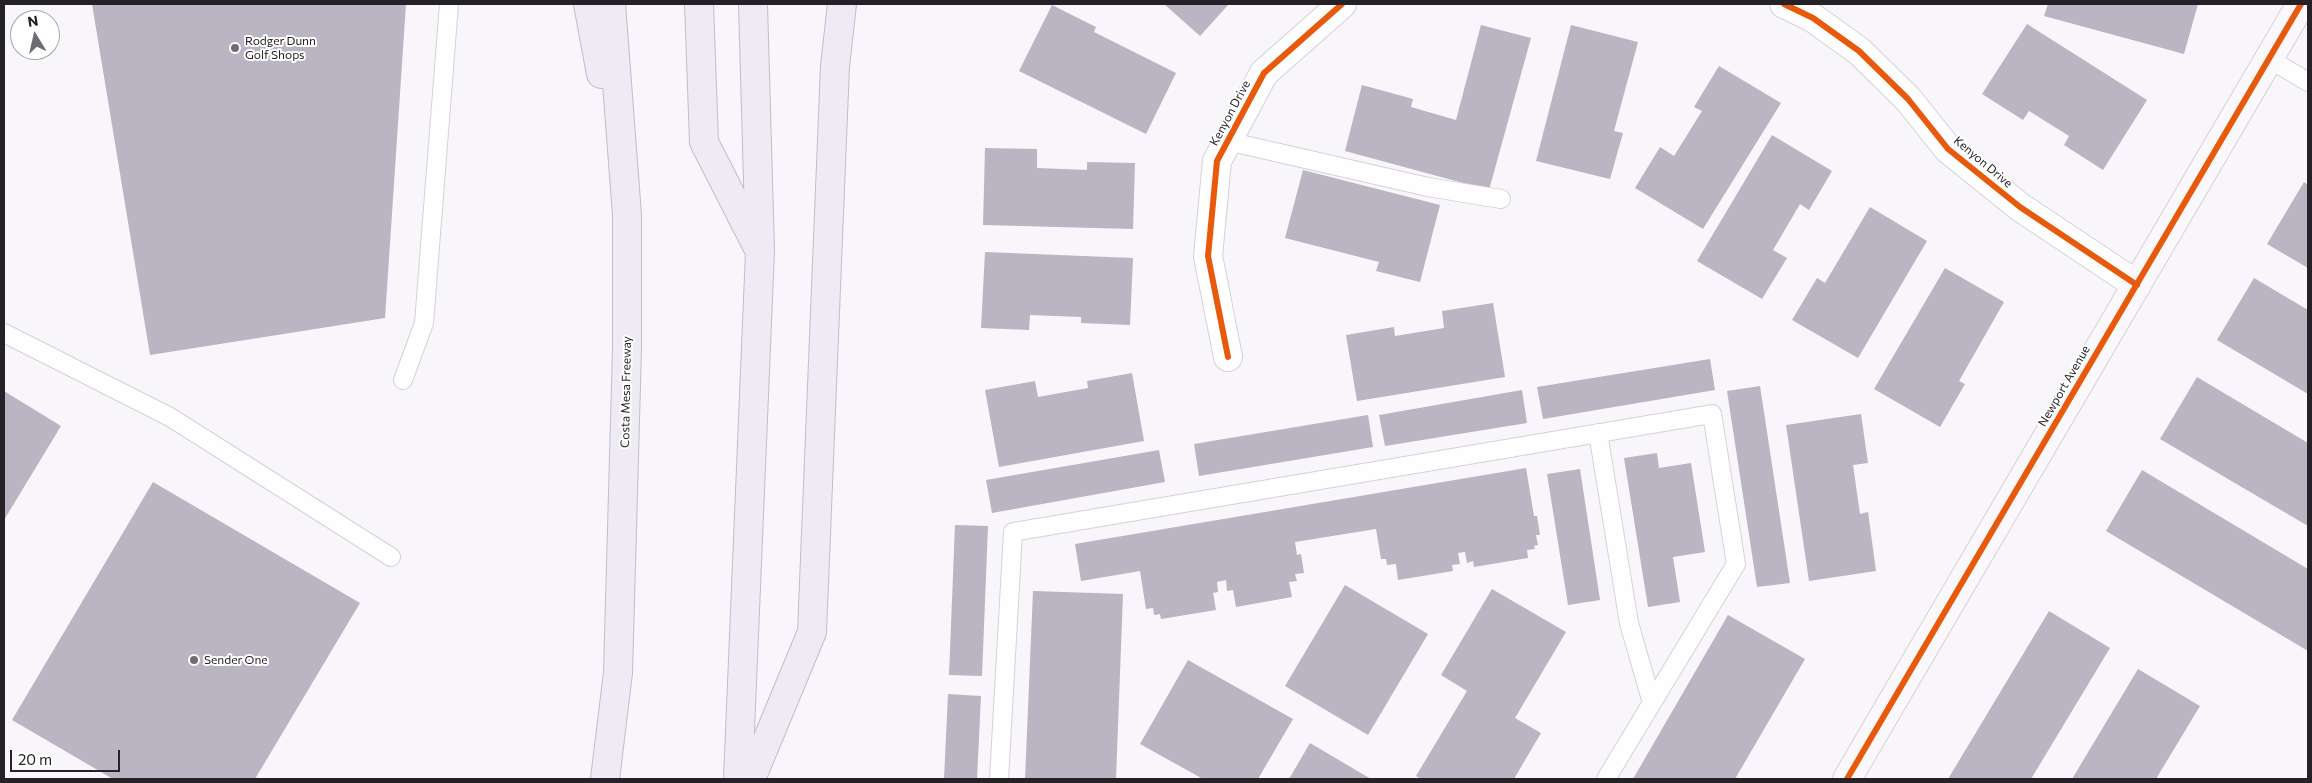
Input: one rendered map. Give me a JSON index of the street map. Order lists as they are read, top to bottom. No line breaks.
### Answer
{"streets":{"highway":["Costa Mesa Freeway"],"street":["Kenyon Drive","Newport Avenue"]},"crossings":[["Kenyon Drive","Newport Avenue"]],"places":["Rodger Dunn Golf Shops","Sender One"],"scale_bar":"20 m","north":"top"}
